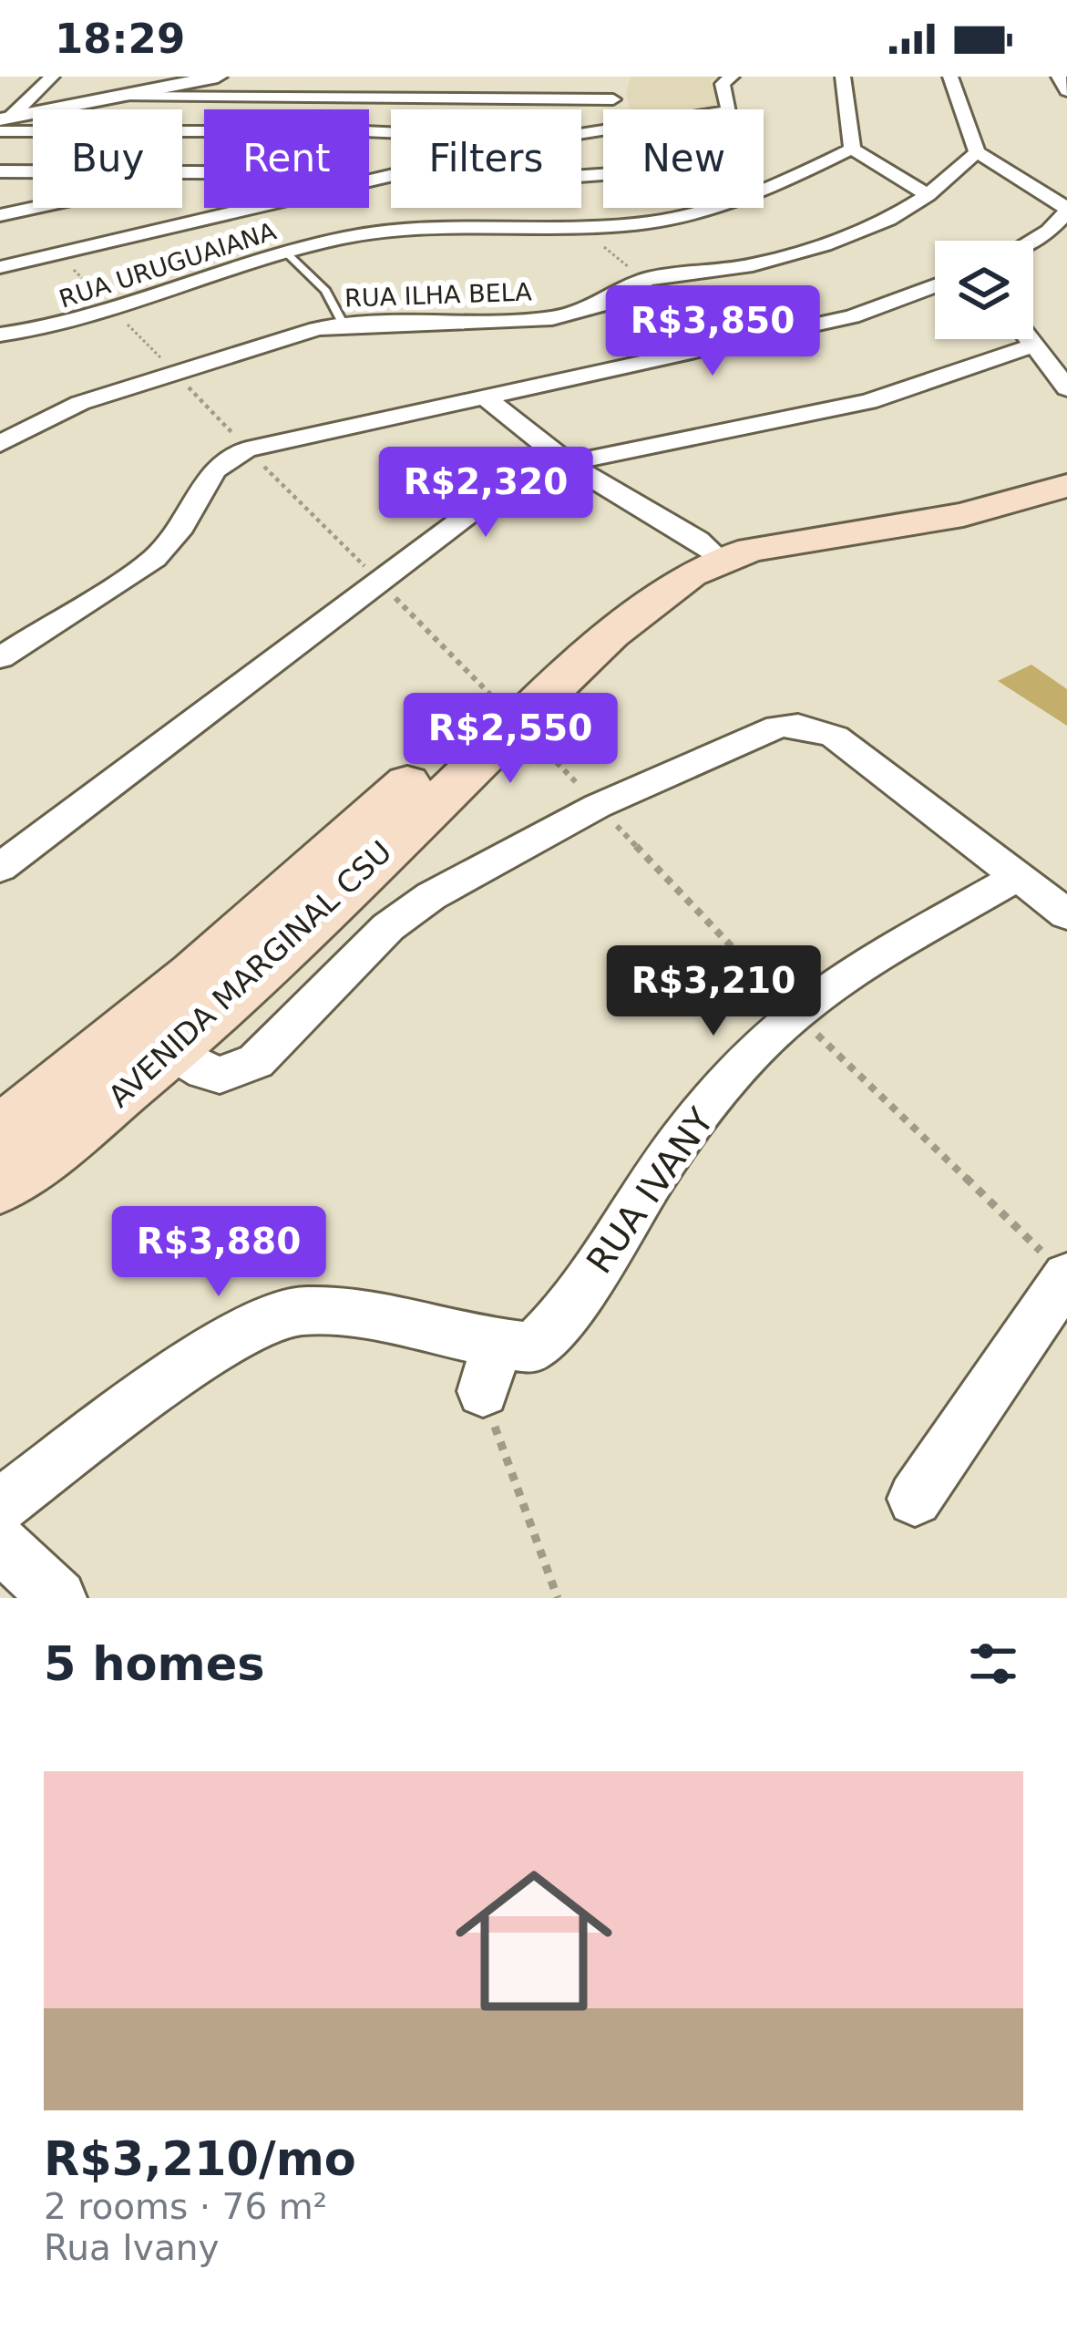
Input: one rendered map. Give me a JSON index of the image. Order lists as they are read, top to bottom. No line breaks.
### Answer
{"streets":{"main road":["AVENIDA MARGINAL CSU"],"street":["RUA URUGUAIANA","RUA ILHA BELA","RUA IVANY"]},"page":{"status":"18:29","chip":["Buy","Rent","Filters","New"],"price":["R$3,850","R$2,320","R$2,550","R$3,210","R$3,880"],"heading":"5 homes","list":[{"name":"R$3,210/mo","note":"2 rooms · 76 m² · Rua Ivany"}]}}
